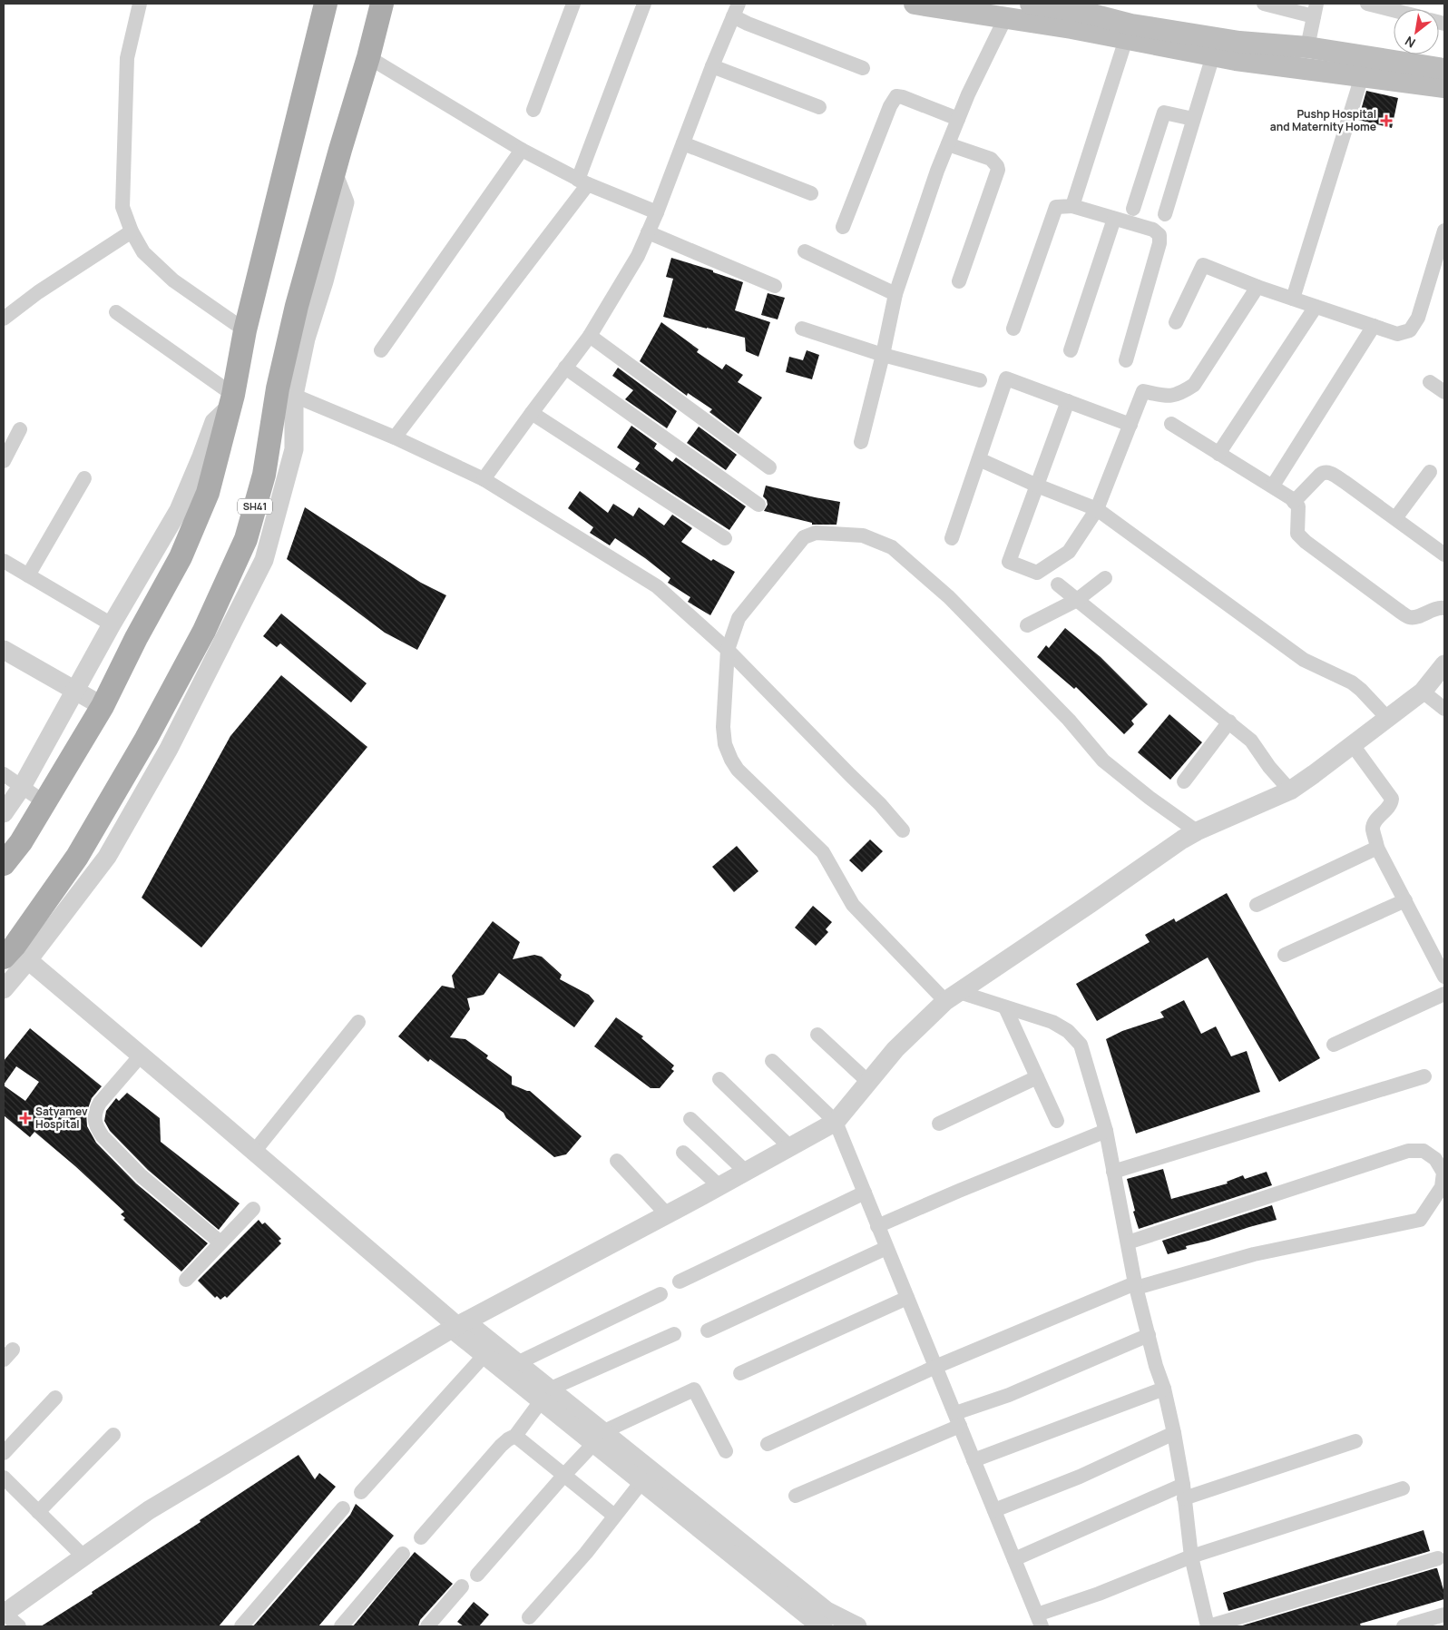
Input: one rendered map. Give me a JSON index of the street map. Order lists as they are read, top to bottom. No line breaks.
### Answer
{"streets":{"main road":["SH41"]},"places":{"health":["Pushp Hospital and Maternity Home","Satyamev Hospital"]},"north":"bottom left"}
